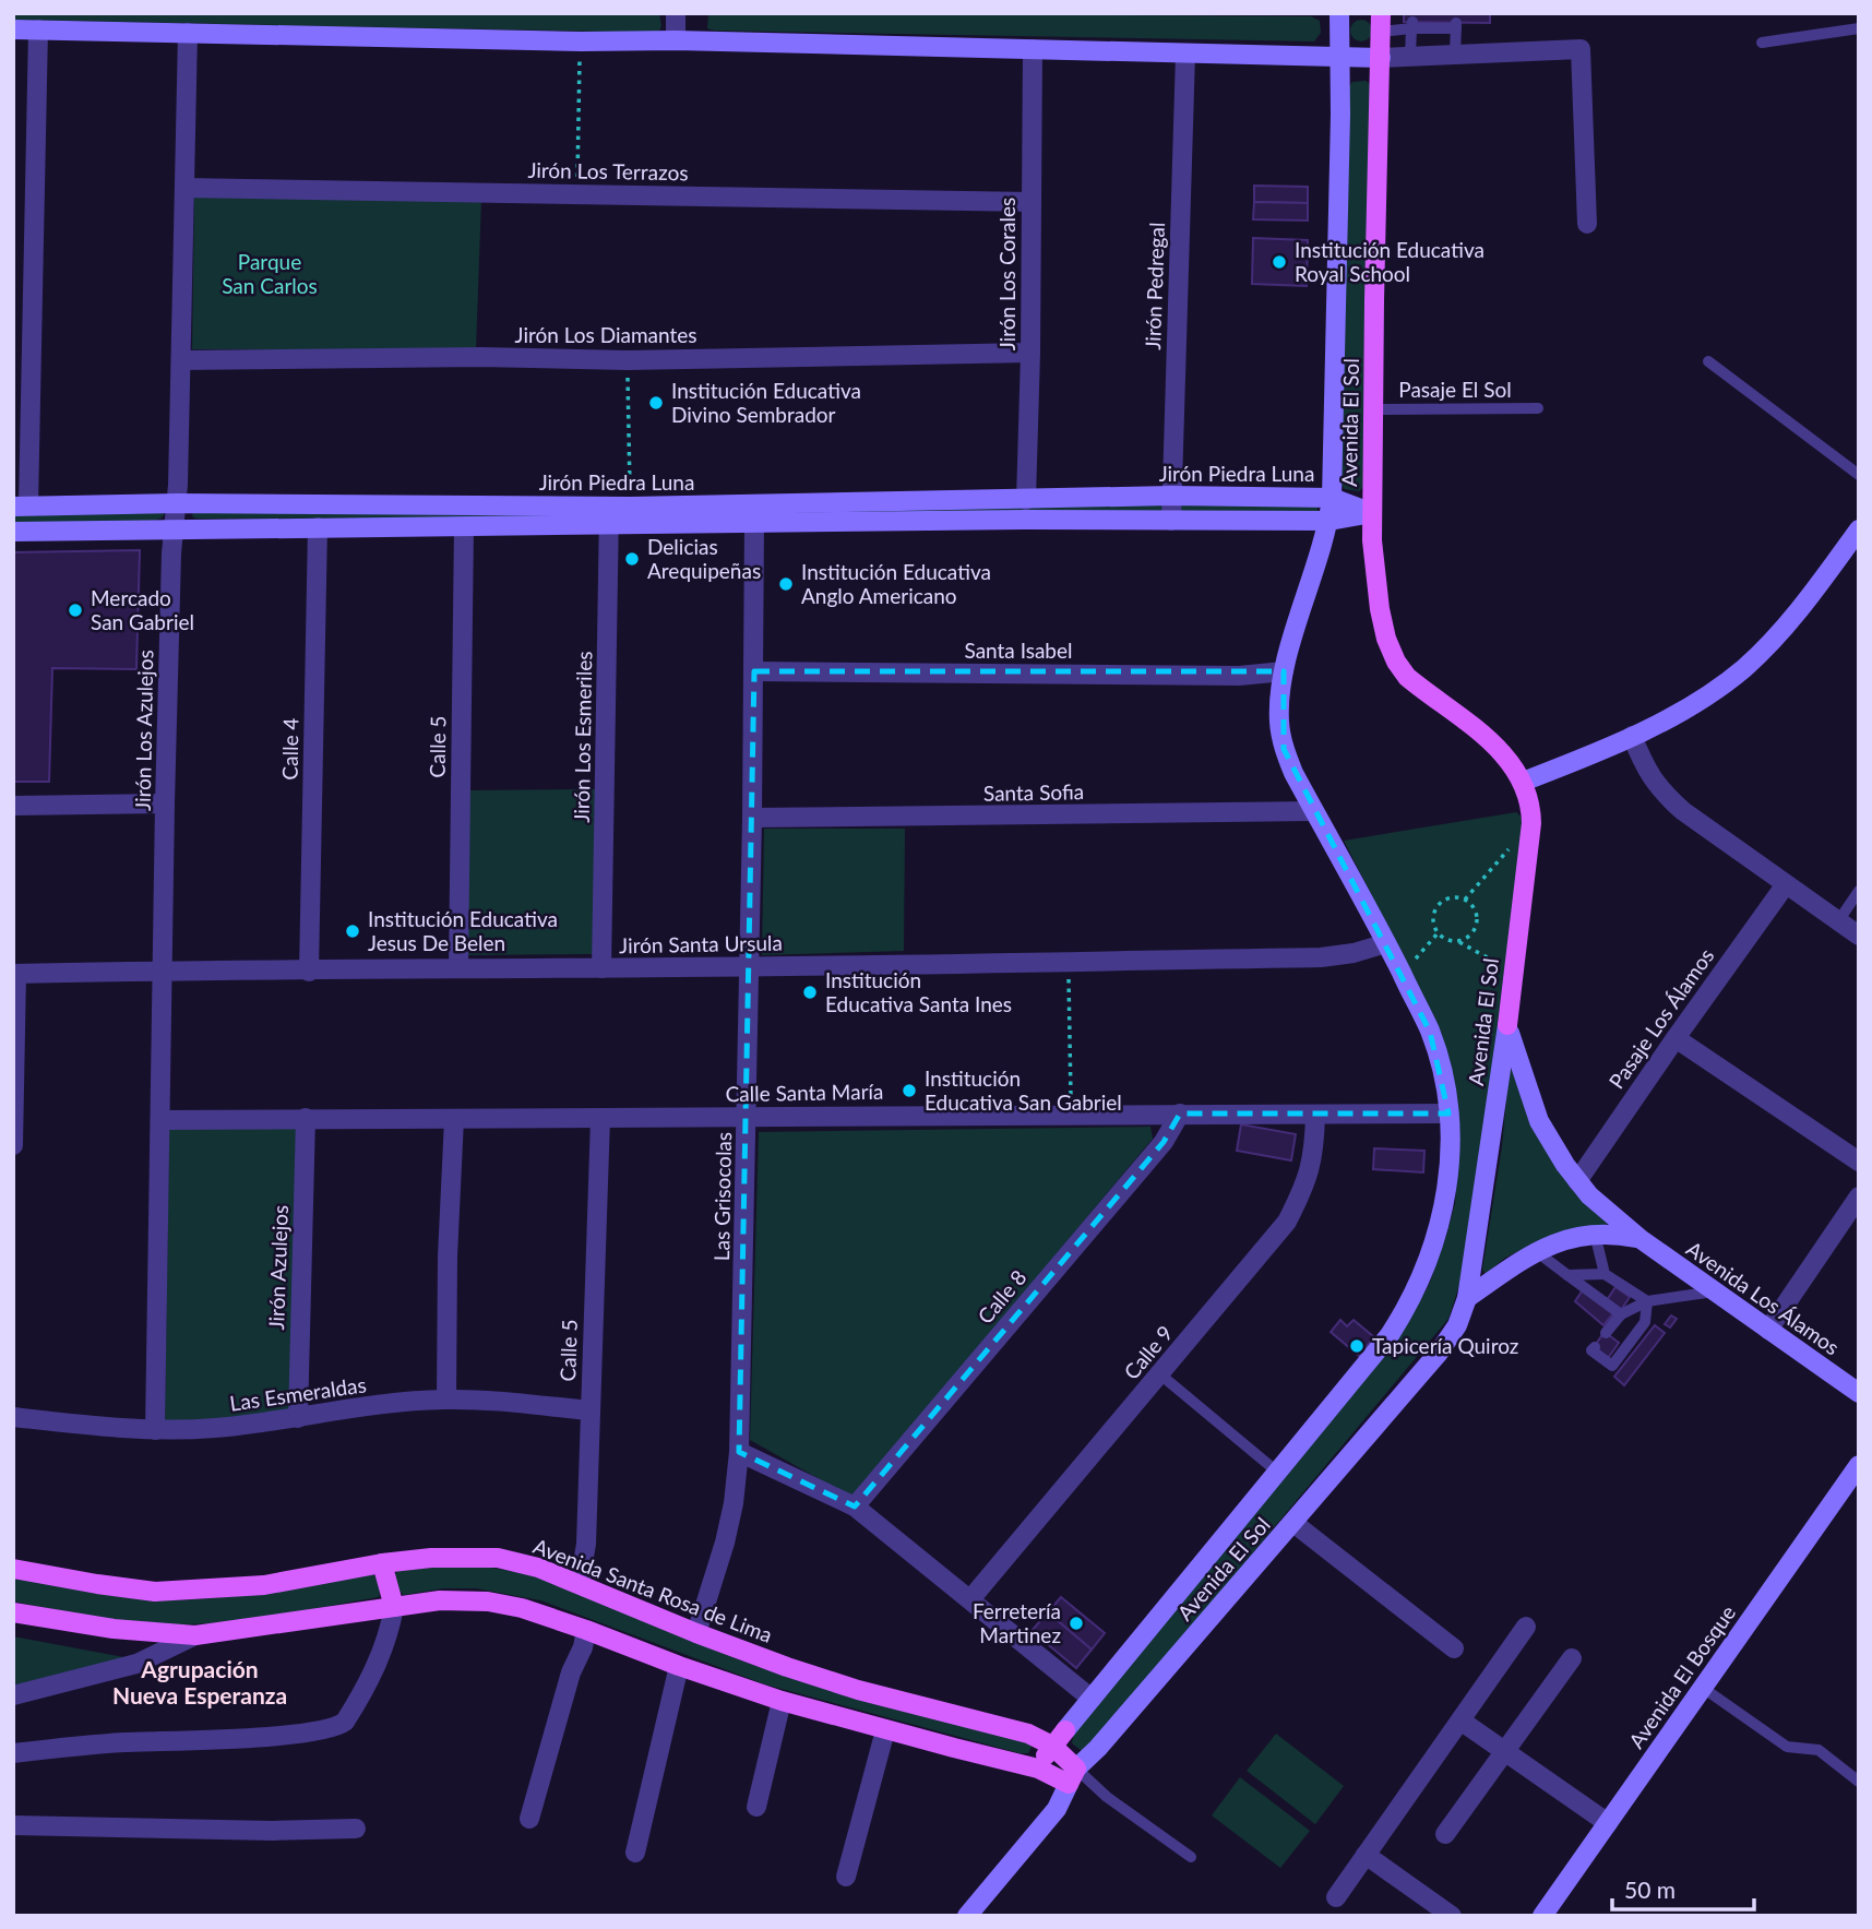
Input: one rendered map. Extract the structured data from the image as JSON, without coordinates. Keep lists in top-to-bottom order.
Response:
{
  "streets": {
    "main road": [
      "Avenida El Sol",
      "Jirón Piedra Luna",
      "Avenida Los Álamos",
      "Avenida Santa Rosa de Lima",
      "Avenida El Bosque"
    ],
    "street": [
      "Jirón Los Terrazos",
      "Jirón Los Corales",
      "Jirón Pedregal",
      "Jirón Los Diamantes",
      "Santa Isabel",
      "Jirón Los Azulejos",
      "Jirón Los Esmeriles",
      "Calle 5",
      "Calle 4",
      "Santa Sofia",
      "Jirón Santa Ursula",
      "Pasaje Los Álamos",
      "Calle Santa María",
      "Las Grisocolas",
      "Jirón Azulejos",
      "Calle 8",
      "Calle 9",
      "Las Esmeraldas"
    ],
    "lane": ["Pasaje El Sol"]
  },
  "crossings": [
    ["Jirón Los Terrazos", "Jirón Los Corales"],
    ["Jirón Los Terrazos", "Jirón Los Azulejos"],
    ["Jirón Los Corales", "Jirón Los Diamantes"],
    ["Jirón Los Corales", "Jirón Piedra Luna"],
    ["Jirón Pedregal", "Jirón Piedra Luna"],
    ["Jirón Los Diamantes", "Jirón Los Azulejos"],
    ["Pasaje El Sol", "Avenida El Sol"],
    ["Avenida El Sol", "Jirón Piedra Luna"],
    ["Avenida El Sol", "Santa Isabel"],
    ["Avenida El Sol", "Santa Sofia"],
    ["Avenida El Sol", "Jirón Santa Ursula"],
    ["Avenida El Sol", "Calle Santa María"],
    ["Avenida El Sol", "Avenida Los Álamos"],
    ["Avenida El Sol", "Avenida Santa Rosa de Lima"],
    ["Jirón Piedra Luna", "Jirón Los Azulejos"],
    ["Jirón Piedra Luna", "Jirón Los Esmeriles"],
    ["Jirón Piedra Luna", "Calle 5"],
    ["Jirón Piedra Luna", "Calle 4"],
    ["Jirón Piedra Luna", "Las Grisocolas"],
    ["Santa Isabel", "Las Grisocolas"],
    ["Jirón Los Azulejos", "Jirón Santa Ursula"],
    ["Jirón Los Azulejos", "Calle Santa María"],
    ["Jirón Los Azulejos", "Las Esmeraldas"],
    ["Jirón Los Esmeriles", "Jirón Santa Ursula"],
    ["Calle 5", "Jirón Santa Ursula"],
    ["Calle 5", "Calle Santa María"],
    ["Calle 5", "Las Esmeraldas"],
    ["Calle 5", "Avenida Santa Rosa de Lima"],
    ["Calle 4", "Jirón Santa Ursula"],
    ["Santa Sofia", "Las Grisocolas"],
    ["Jirón Santa Ursula", "Las Grisocolas"],
    ["Pasaje Los Álamos", "Avenida Los Álamos"],
    ["Calle Santa María", "Las Grisocolas"],
    ["Calle Santa María", "Jirón Azulejos"],
    ["Calle Santa María", "Calle 8"],
    ["Calle Santa María", "Calle 9"],
    ["Las Grisocolas", "Avenida Santa Rosa de Lima"],
    ["Jirón Azulejos", "Las Esmeraldas"]
  ],
  "districts": ["Agrupación Nueva Esperanza"],
  "parks": ["Parque San Carlos"],
  "places": [
    "Institución Educativa Royal School",
    "Institución Educativa Divino Sembrador",
    "Delicias Arequipeñas",
    "Institución Educativa Anglo Americano",
    "Mercado San Gabriel",
    "Institución Educativa Jesus De Belen",
    "Institución Educativa Santa Ines",
    "Institución Educativa San Gabriel",
    "Tapicería Quiroz",
    "Ferretería Martinez"
  ],
  "scale_bar": "50 m"
}
